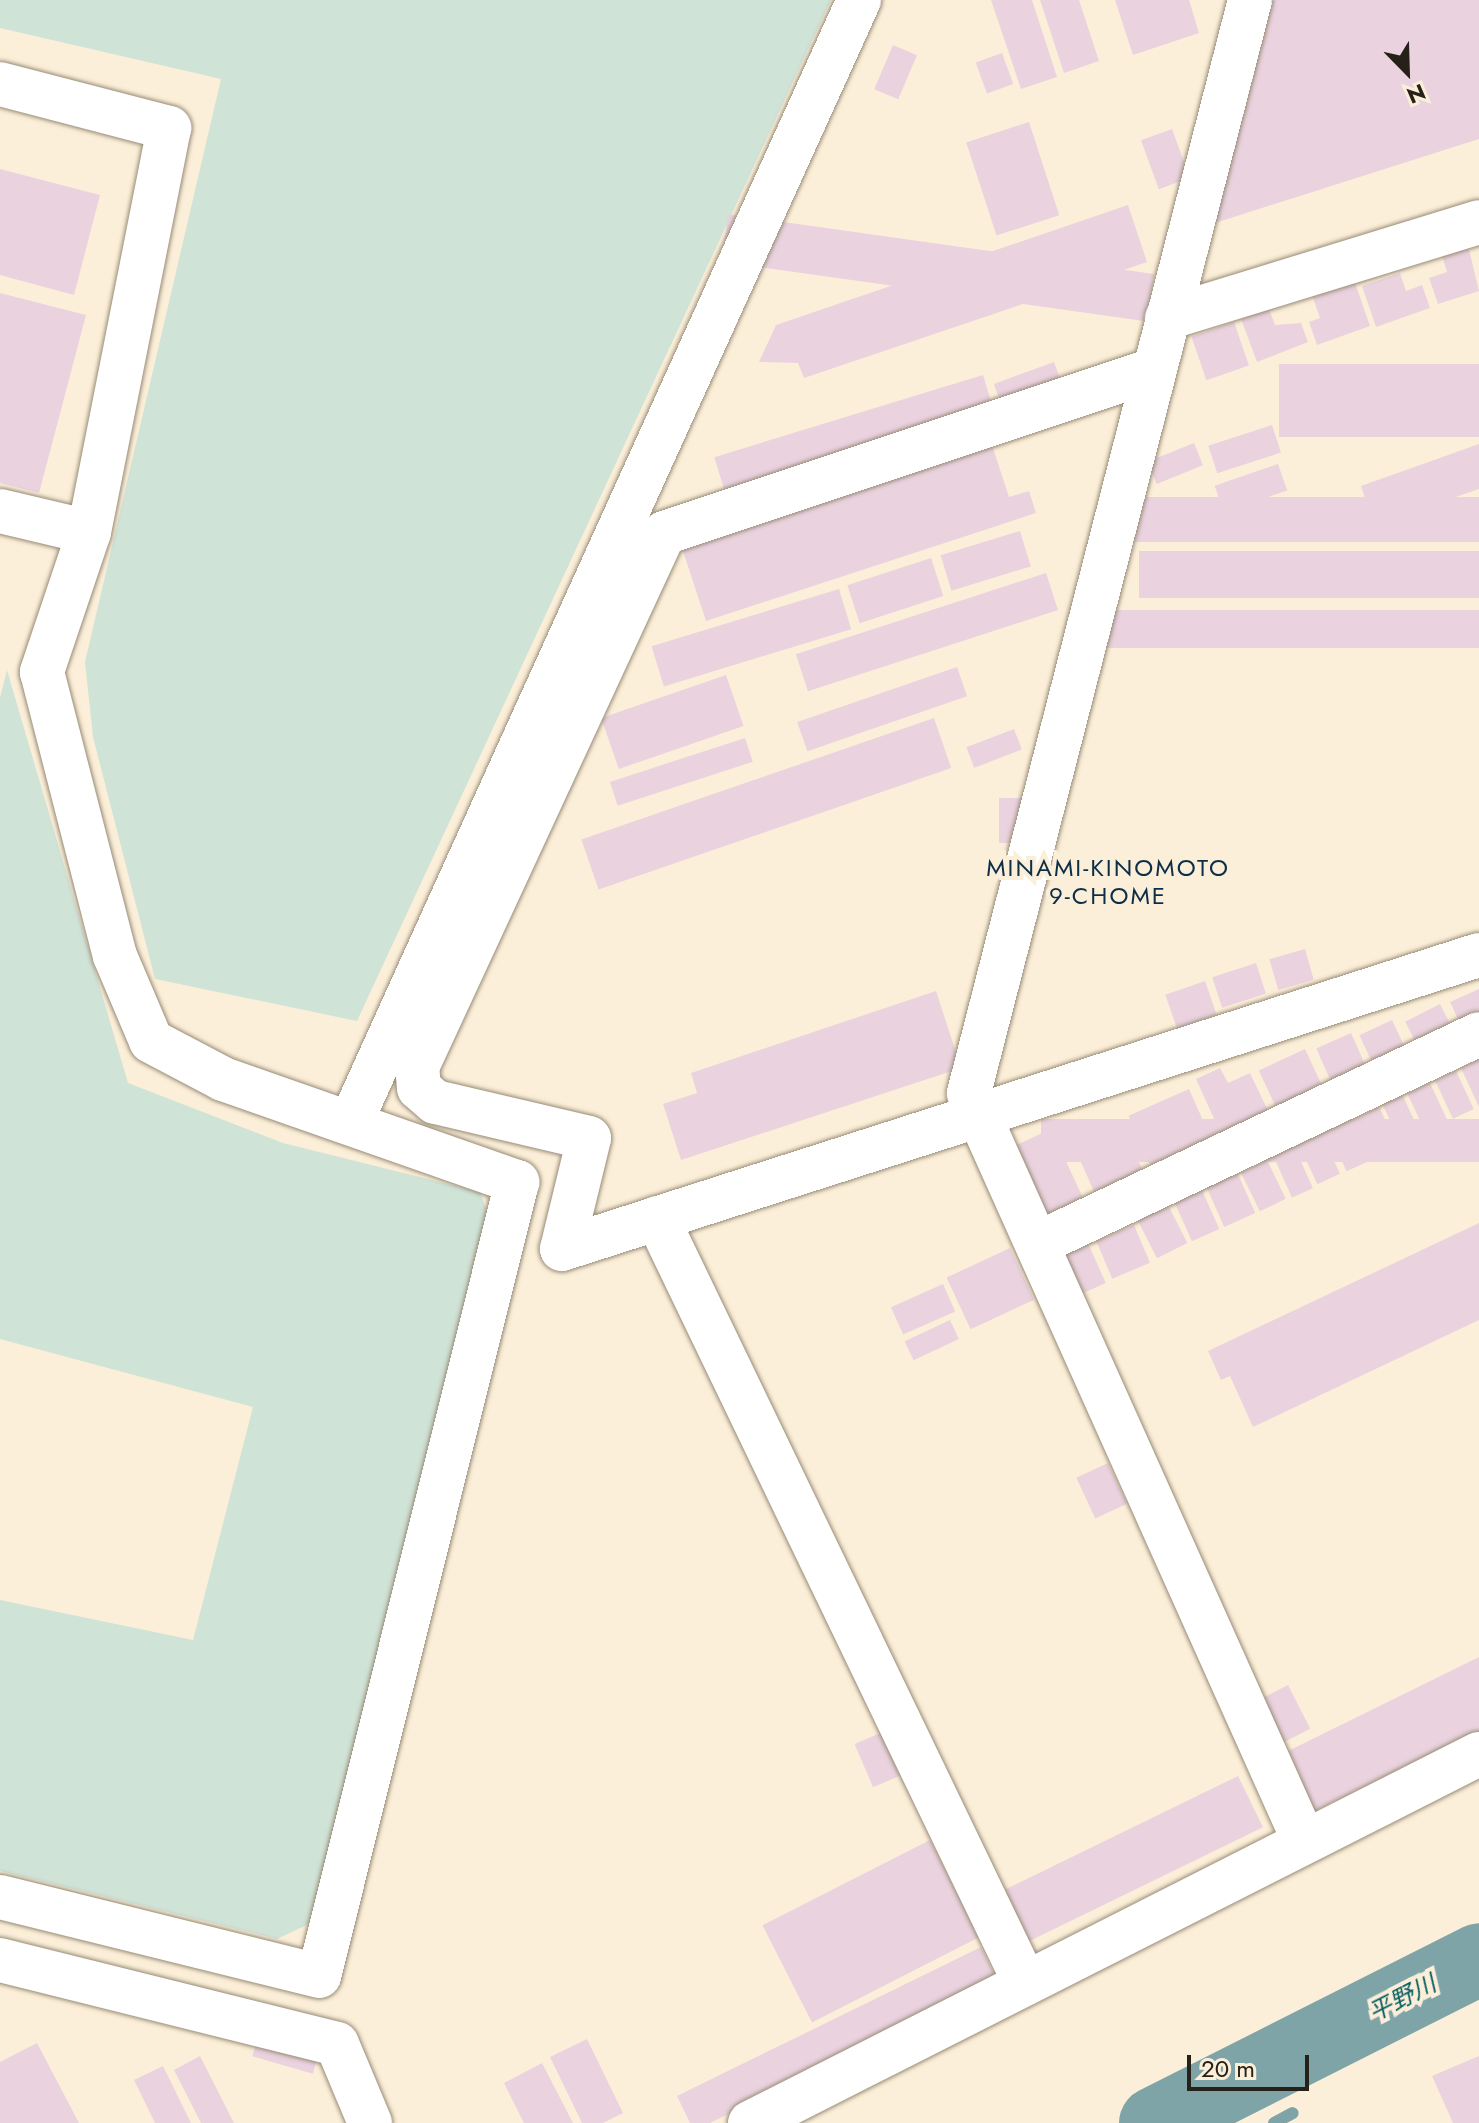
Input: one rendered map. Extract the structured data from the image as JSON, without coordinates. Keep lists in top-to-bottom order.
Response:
{
  "districts": ["MINAMI-KINOMOTO 9-CHOME"],
  "water": ["平野川"],
  "scale_bar": "20 m",
  "north": "bottom right"
}
